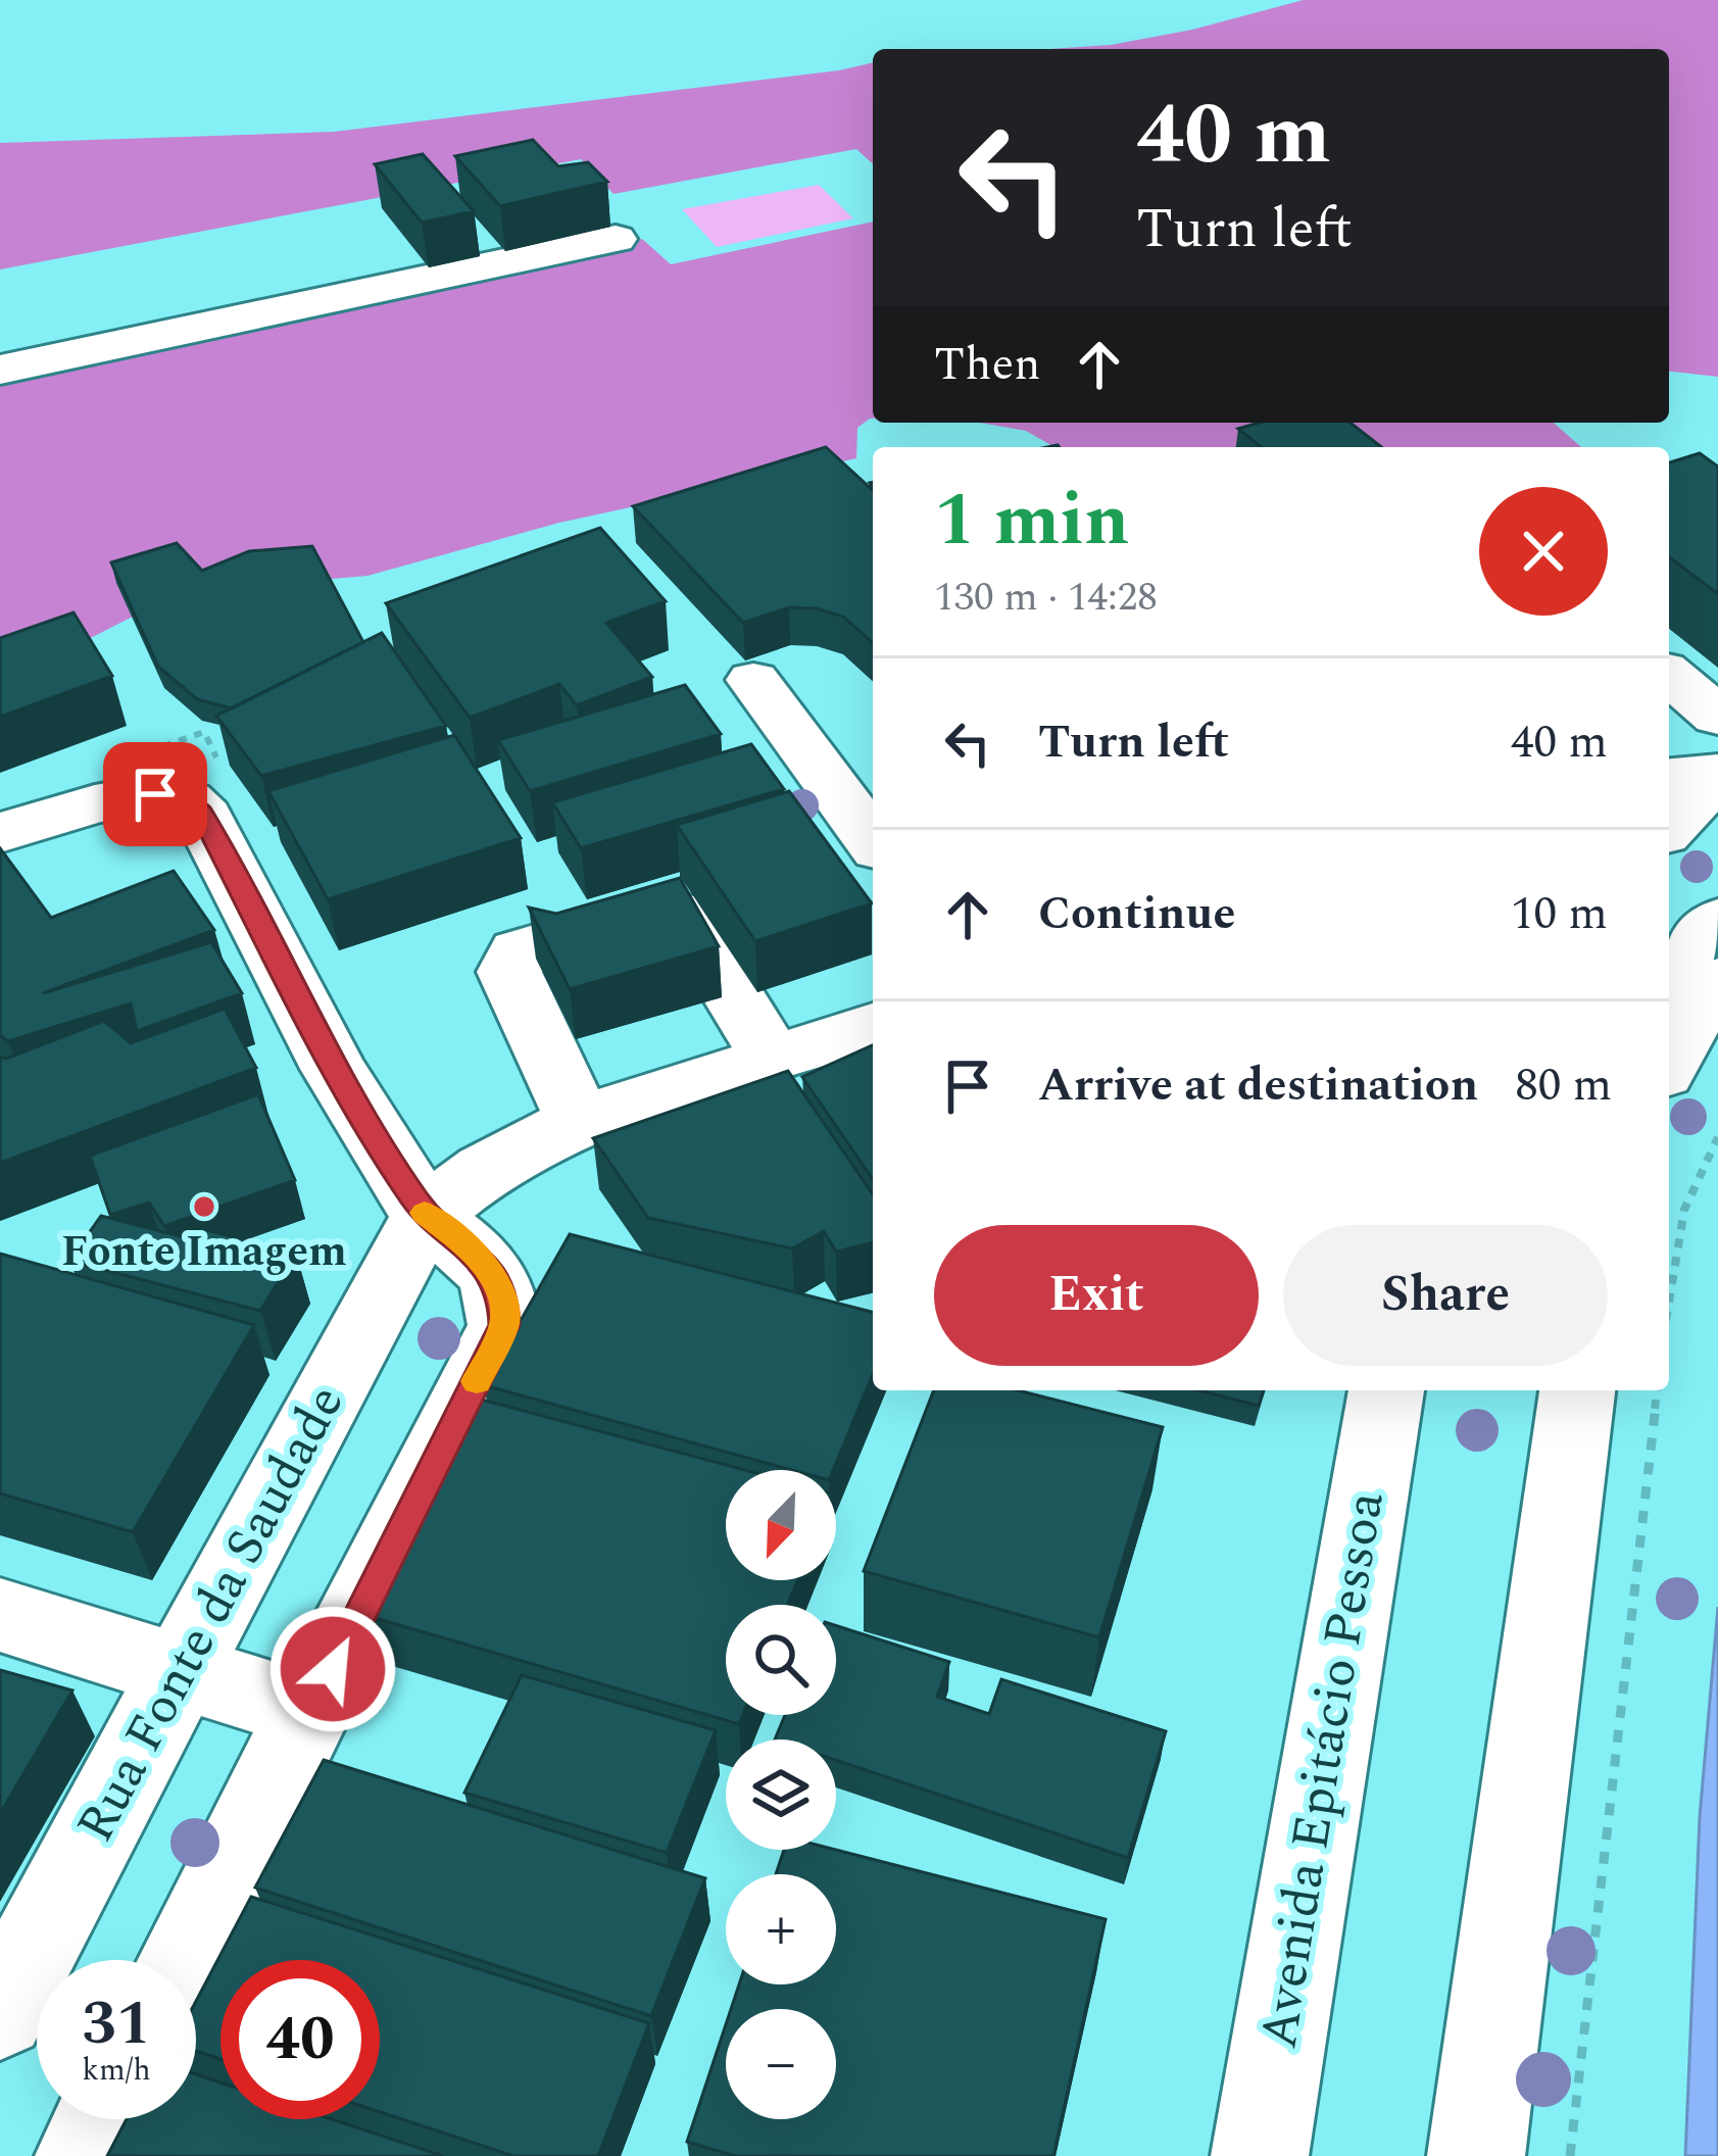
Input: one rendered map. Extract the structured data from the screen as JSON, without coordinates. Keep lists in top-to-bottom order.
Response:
{
  "streets": {
    "main road": ["Rua Fonte da Saudade", "Avenida Epitácio Pessoa"]
  },
  "places": ["Fonte Imagem"],
  "north": "bottom left",
  "page": {
    "turn": ["40 m", "Turn left"],
    "then": "Then",
    "heading": ["1 min", "130 m · 14:28"],
    "list": [
      {
        "name": "Turn left",
        "value": "40 m"
      },
      {
        "name": "Continue",
        "value": "10 m"
      },
      {
        "name": "Arrive at destination",
        "value": "80 m"
      }
    ],
    "buttons": ["Exit", "Share"],
    "map_buttons": ["+", "−"],
    "speed": "31 km/h",
    "limit": "40"
  }
}
